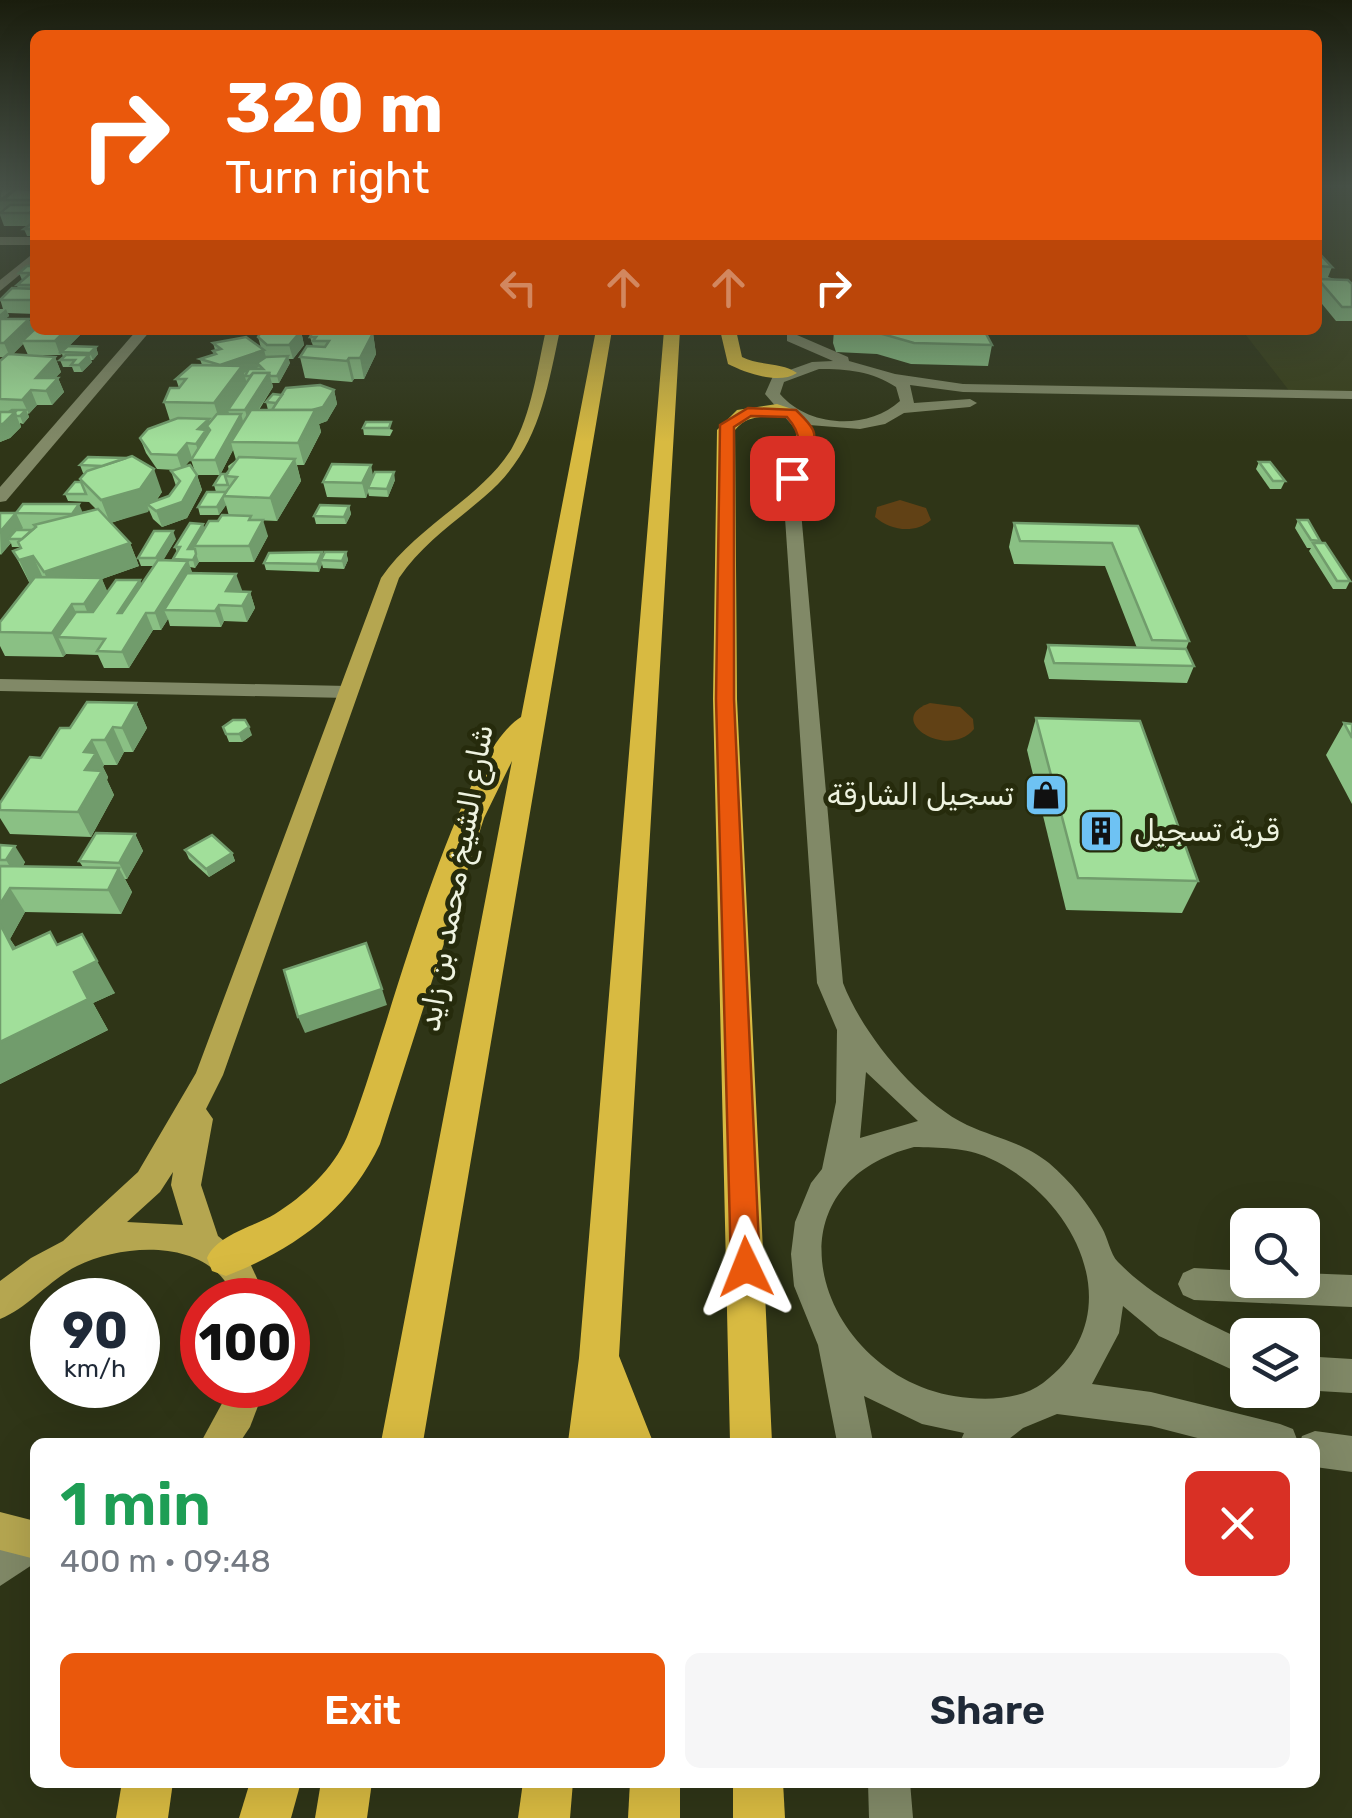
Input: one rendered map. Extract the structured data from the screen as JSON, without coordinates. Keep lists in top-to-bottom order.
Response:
{
  "streets": {
    "highway": ["شارع الشيخ محمد بن زايد"]
  },
  "places": {
    "shop": ["تسجيل الشارقة"],
    "building": ["قرية تسجيل"]
  },
  "page": {
    "turn": ["320 m", "Turn right"],
    "speed": "90 km/h",
    "limit": "100",
    "heading": ["1 min", "400 m · 09:48"],
    "buttons": ["Exit", "Share"]
  }
}
